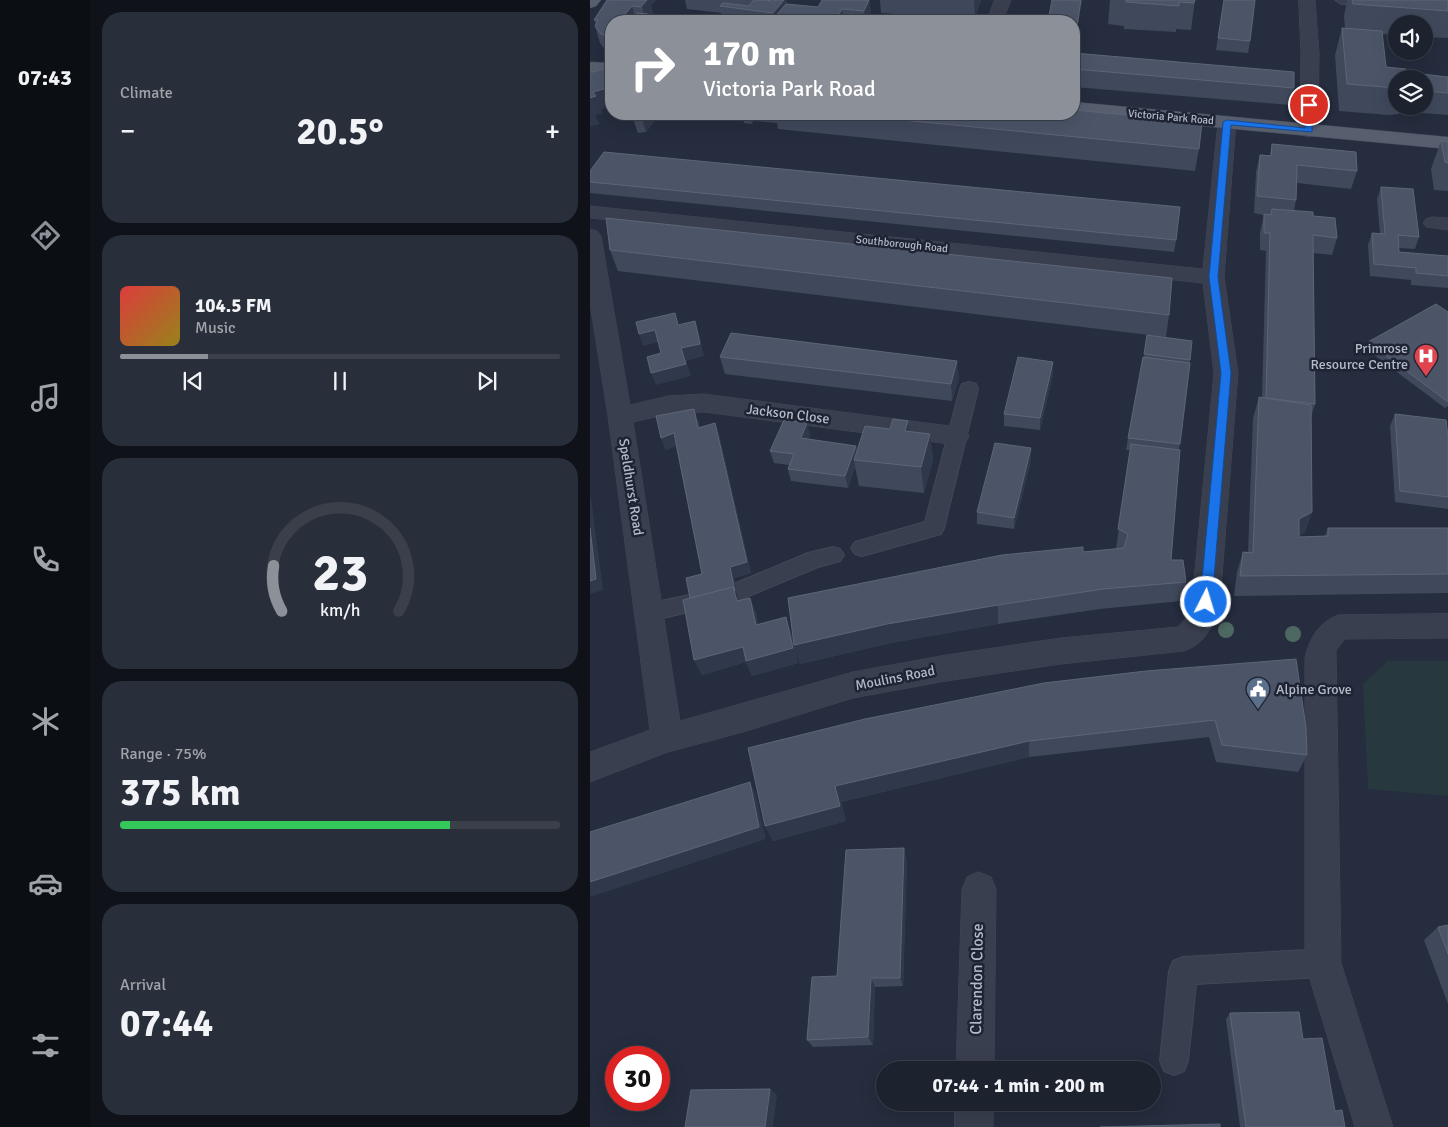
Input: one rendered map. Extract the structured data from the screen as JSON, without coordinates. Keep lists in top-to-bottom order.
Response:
{
  "streets": {
    "main road": ["Victoria Park Road"],
    "street": [
      "Southborough Road",
      "Jackson Close",
      "Speldhurst Road",
      "Moulins Road",
      "Clarendon Close"
    ]
  },
  "crossings": [
    ["Southborough Road", "Moulins Road"],
    ["Jackson Close", "Speldhurst Road"],
    ["Speldhurst Road", "Moulins Road"]
  ],
  "places": {
    "hospital": ["Primrose Resource Centre"],
    "public building": ["Alpine Grove"]
  },
  "page": {
    "tabs": "07:43",
    "tile": [
      "Climate",
      ["Range · 75%", "375 km"],
      ["Arrival", "07:44"]
    ],
    "turn": ["170 m", "Victoria Park Road"],
    "heat": ["−", "20.5°", "+"],
    "song": ["104.5 FM", "Music"],
    "limit": "30",
    "trip": "07:44 · 1 min · 200 m",
    "gauge": ["23", "km/h"]
  }
}
